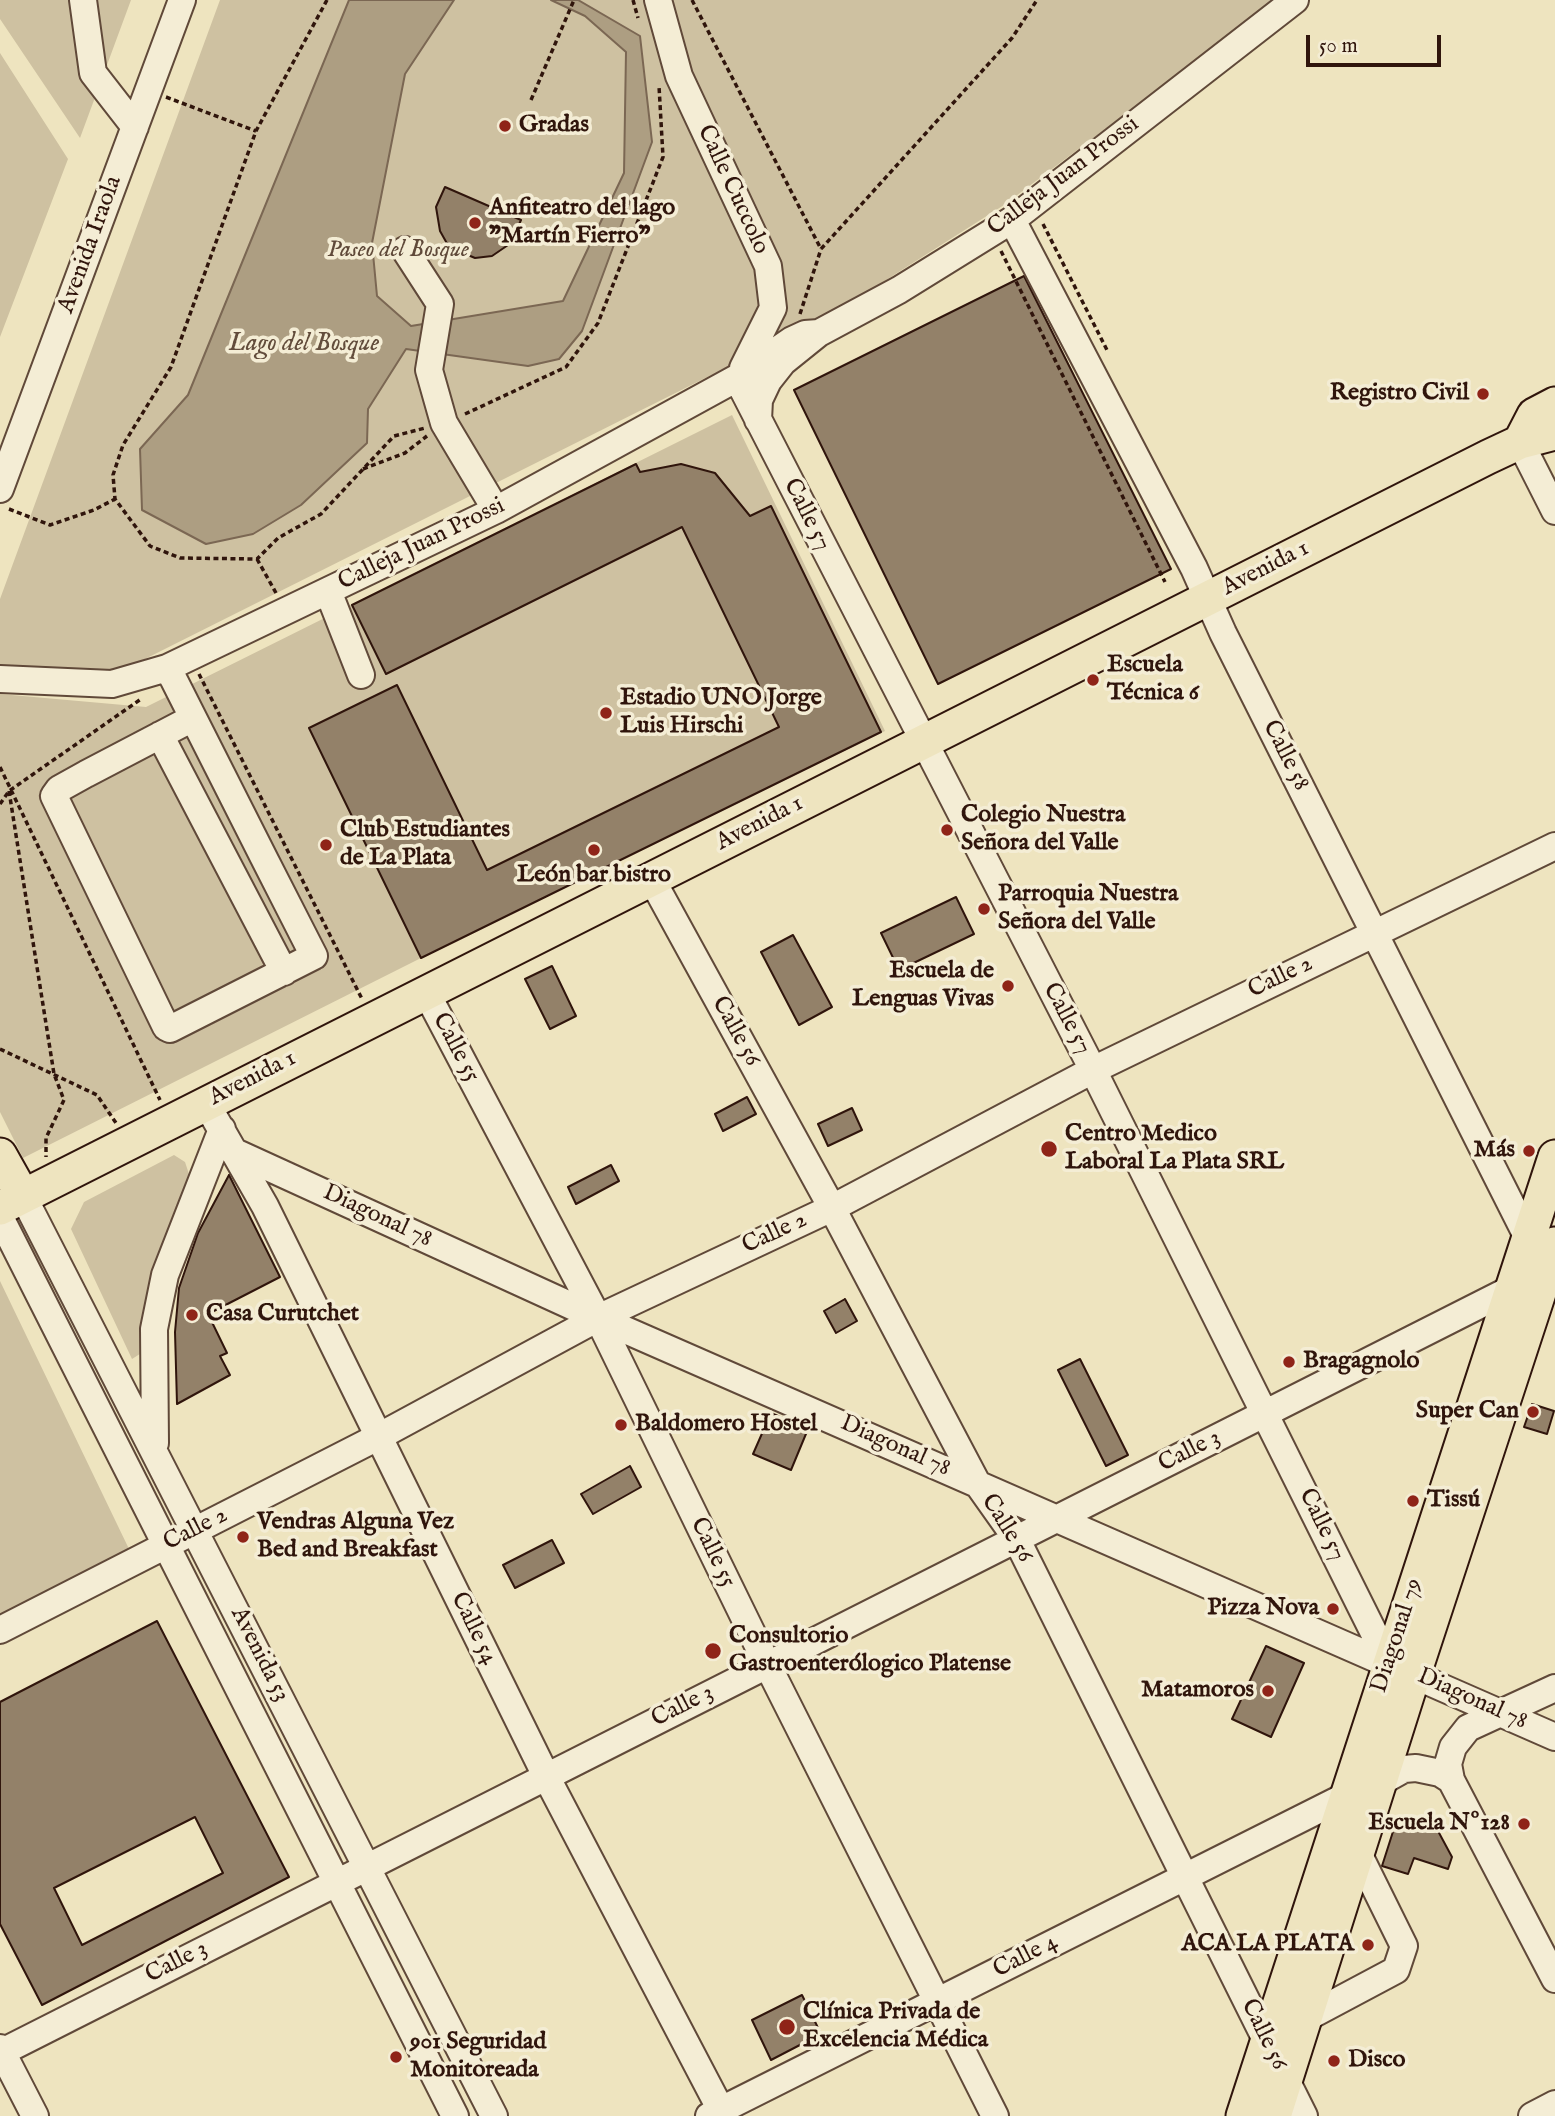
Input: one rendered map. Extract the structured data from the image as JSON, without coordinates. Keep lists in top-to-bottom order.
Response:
{
  "streets": {
    "main road": ["Avenida 1", "Diagonal 79"],
    "street": [
      "Calleja Juan Prossi",
      "Calle Cuccolo",
      "Avenida Iraola",
      "Calle 57",
      "Calle 58",
      "Calle 2",
      "Calle 56",
      "Calle 55",
      "Diagonal 78",
      "Calle 3",
      "Calle 54",
      "Avenida 53",
      "Calle 4"
    ]
  },
  "crossings": [
    ["Calleja Juan Prossi", "Calle Cuccolo"],
    ["Calleja Juan Prossi", "Calle 57"],
    ["Calleja Juan Prossi", "Calle 58"],
    ["Calle Cuccolo", "Calle 57"],
    ["Calle 57", "Avenida 1"],
    ["Calle 57", "Calle 2"],
    ["Calle 57", "Diagonal 78"],
    ["Calle 57", "Calle 3"],
    ["Calle 57", "Diagonal 79"],
    ["Avenida 1", "Calle 58"],
    ["Avenida 1", "Calle 56"],
    ["Avenida 1", "Calle 55"],
    ["Avenida 1", "Calle 54"],
    ["Avenida 1", "Avenida 53"],
    ["Calle 58", "Calle 2"],
    ["Calle 58", "Diagonal 79"],
    ["Calle 2", "Calle 56"],
    ["Calle 2", "Calle 55"],
    ["Calle 2", "Diagonal 78"],
    ["Calle 2", "Calle 54"],
    ["Calle 2", "Avenida 53"],
    ["Calle 56", "Diagonal 78"],
    ["Calle 56", "Calle 3"],
    ["Calle 56", "Diagonal 79"],
    ["Calle 56", "Calle 4"],
    ["Calle 55", "Diagonal 78"],
    ["Calle 55", "Calle 3"],
    ["Calle 55", "Calle 4"],
    ["Diagonal 78", "Calle 3"],
    ["Diagonal 78", "Calle 54"],
    ["Diagonal 78", "Diagonal 79"],
    ["Calle 3", "Calle 54"],
    ["Calle 3", "Diagonal 79"],
    ["Calle 3", "Avenida 53"],
    ["Calle 54", "Calle 4"],
    ["Diagonal 79", "Calle 4"]
  ],
  "water": ["Lago del Bosque"],
  "parks": ["Paseo del Bosque"],
  "places": [
    "Gradas",
    "Anfiteatro del lago \"Martín Fierro\"",
    "Registro Civil",
    "Escuela Técnica 6",
    "Estadio UNO Jorge Luis Hirschi",
    "Colegio Nuestra Señora del Valle",
    "Club Estudiantes de La Plata",
    "León bar bistro",
    "Parroquia Nuestra Señora del Valle",
    "Escuela de Lenguas Vivas",
    "Centro Medico Laboral La Plata SRL",
    "Más",
    "Casa Curutchet",
    "Bragagnolo",
    "Super Can",
    "Baldomero Hostel",
    "Tissú",
    "Vendras Alguna Vez Bed and Breakfast",
    "Pizza Nova",
    "Consultorio Gastroenterólogico Platense",
    "Matamoros",
    "Escuela Nº128",
    "ACA LA PLATA",
    "Clínica Privada de Excelencia Médica",
    "901 Seguridad Monitoreada",
    "Disco"
  ],
  "scale_bar": "50 m"
}
